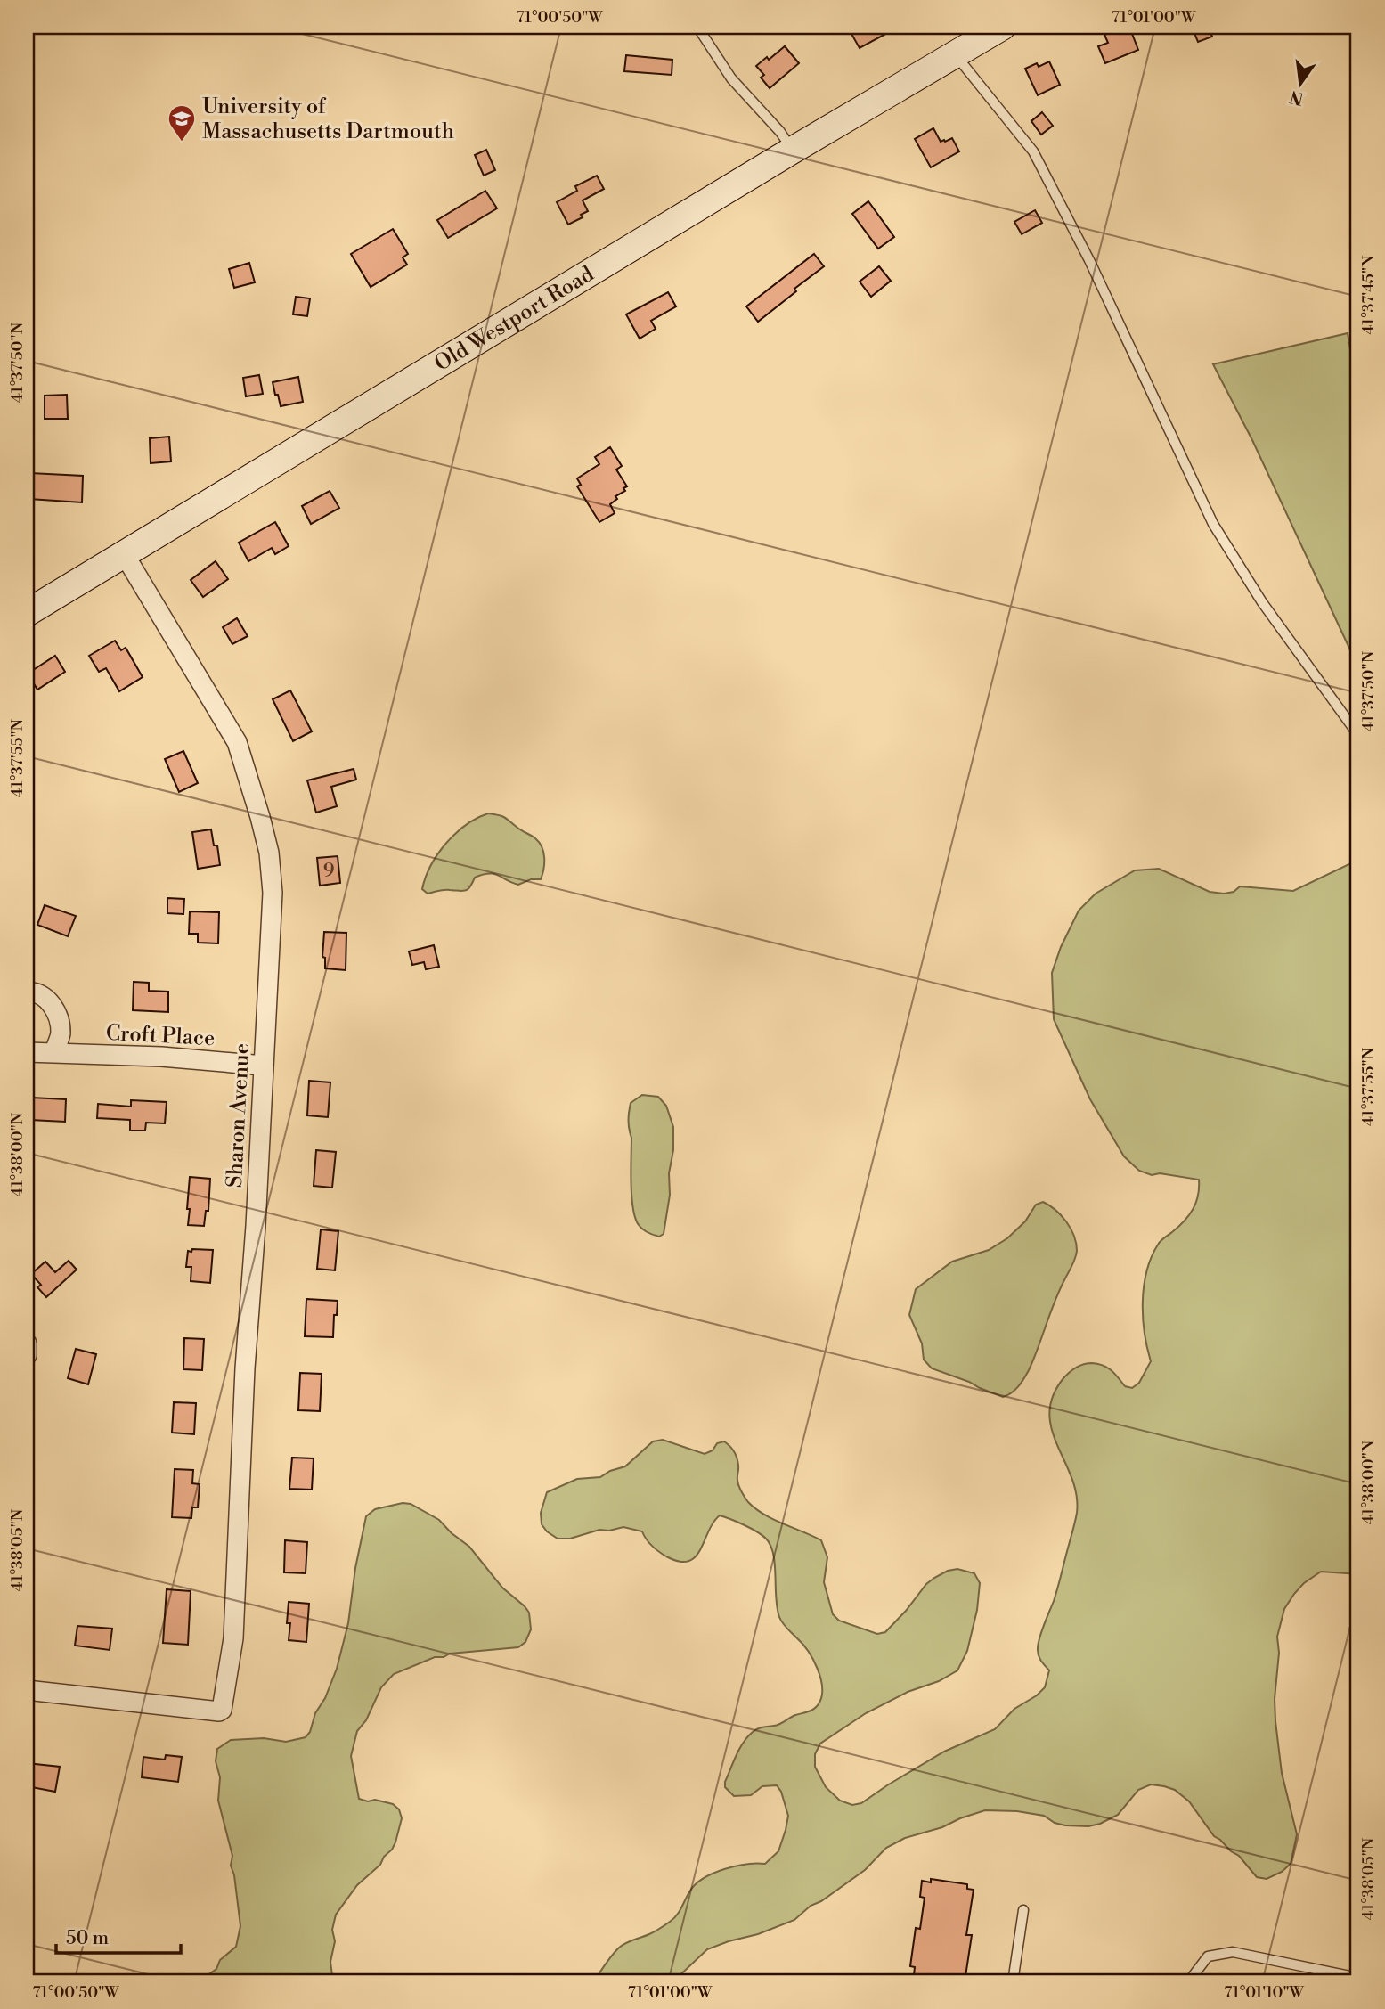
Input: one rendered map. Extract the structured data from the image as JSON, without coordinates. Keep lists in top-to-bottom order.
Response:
{
  "streets": {
    "main road": ["Old Westport Road"],
    "street": ["Croft Place", "Sharon Avenue"]
  },
  "crossings": [
    ["Old Westport Road", "Sharon Avenue"],
    ["Croft Place", "Sharon Avenue"]
  ],
  "places": {
    "school or university": ["University of Massachusetts Dartmouth"]
  },
  "house_numbers": ["9"],
  "scale_bar": "50 m",
  "north": "bottom",
  "coordinates": [
    "71°00'50\"W",
    "71°01'00\"W",
    "41°37'45\"N",
    "41°37'50\"N",
    "41°37'55\"N",
    "41°38'00\"N",
    "41°38'05\"N",
    "71°01'10\"W"
  ]
}
